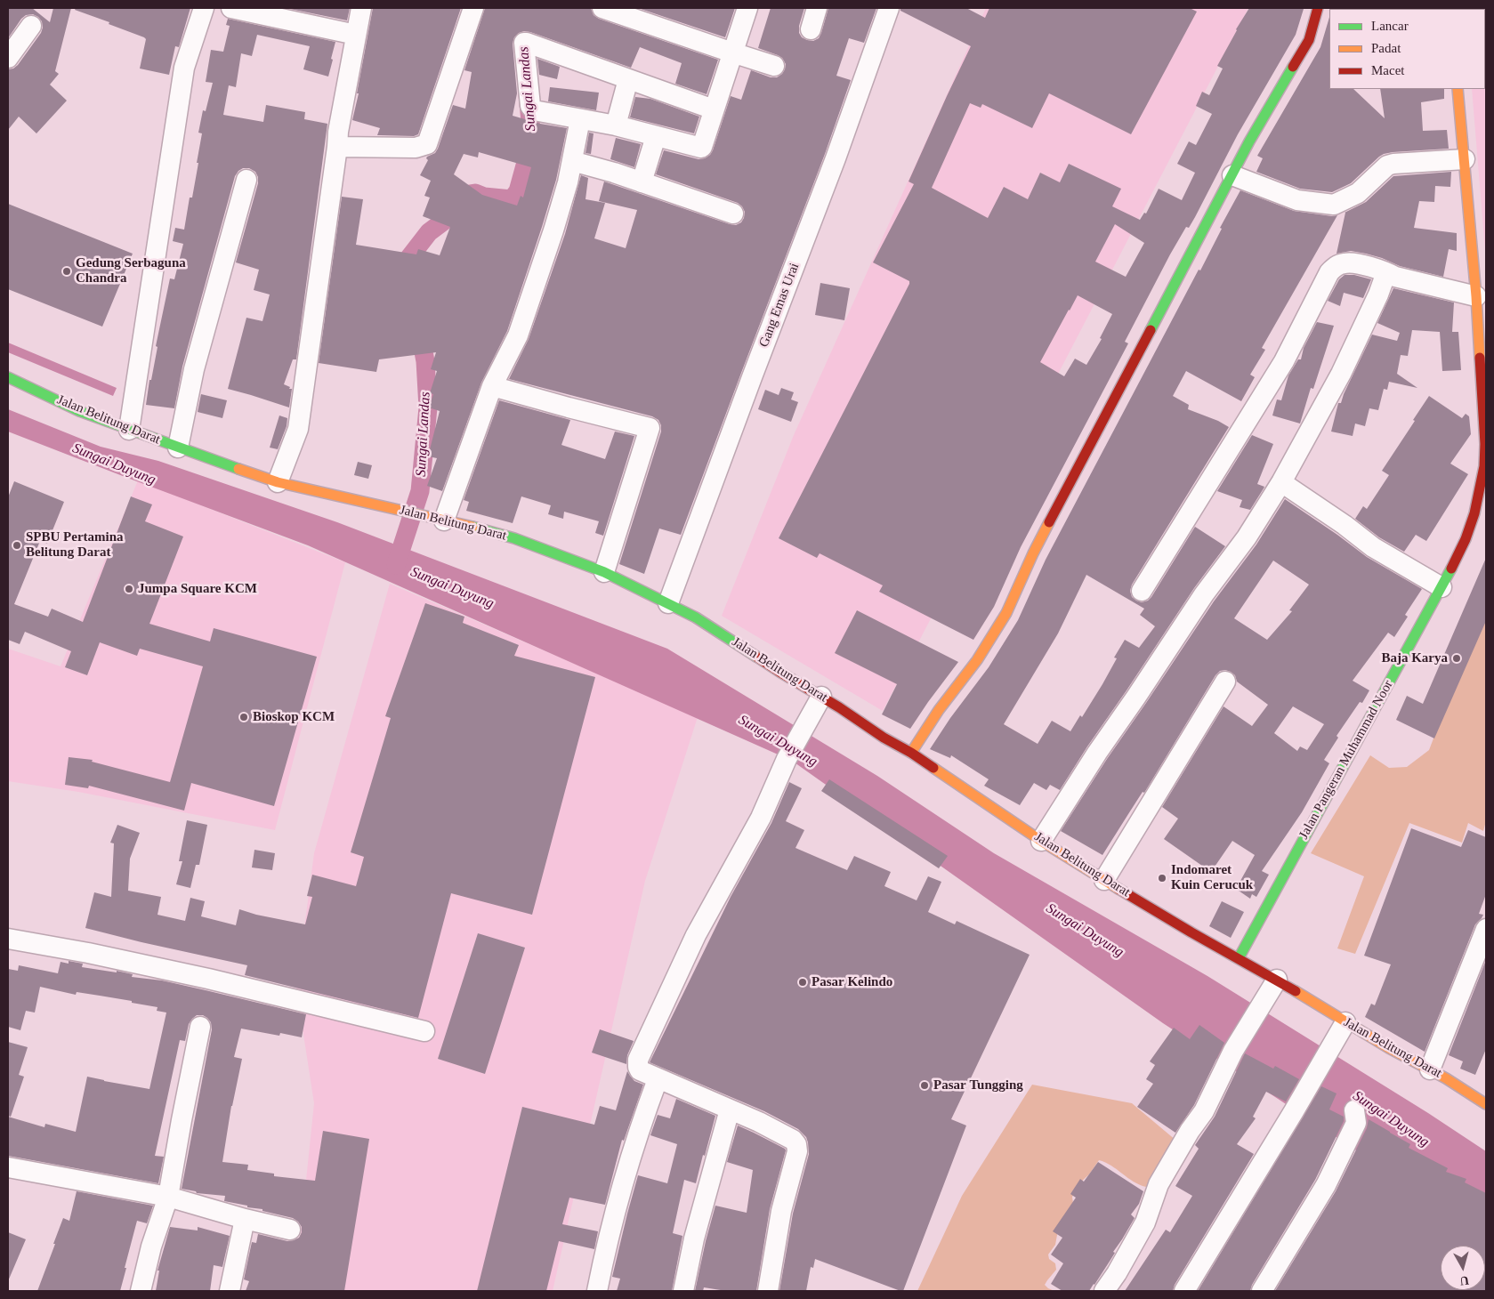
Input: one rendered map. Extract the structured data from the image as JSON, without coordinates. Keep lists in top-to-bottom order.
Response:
{
  "streets": {
    "main road": ["Jalan Belitung Darat", "Jalan Pangeran Muhammad Noor"],
    "street": ["Gang Emas Urai"]
  },
  "crossings": [
    ["Gang Emas Urai", "Jalan Belitung Darat"],
    ["Jalan Belitung Darat", "Jalan Pangeran Muhammad Noor"]
  ],
  "water": ["Sungai Landas", "Sungai Duyung"],
  "places": [
    "Gedung Serbaguna Chandra",
    "SPBU Pertamina Belitung Darat",
    "Jumpa Square KCM",
    "Baja Karya",
    "Bioskop KCM",
    "Indomaret Kuin Cerucuk",
    "Pasar Kelindo",
    "Pasar Tungging"
  ],
  "legend": ["Lancar", "Padat", "Macet"],
  "north": "bottom"
}
